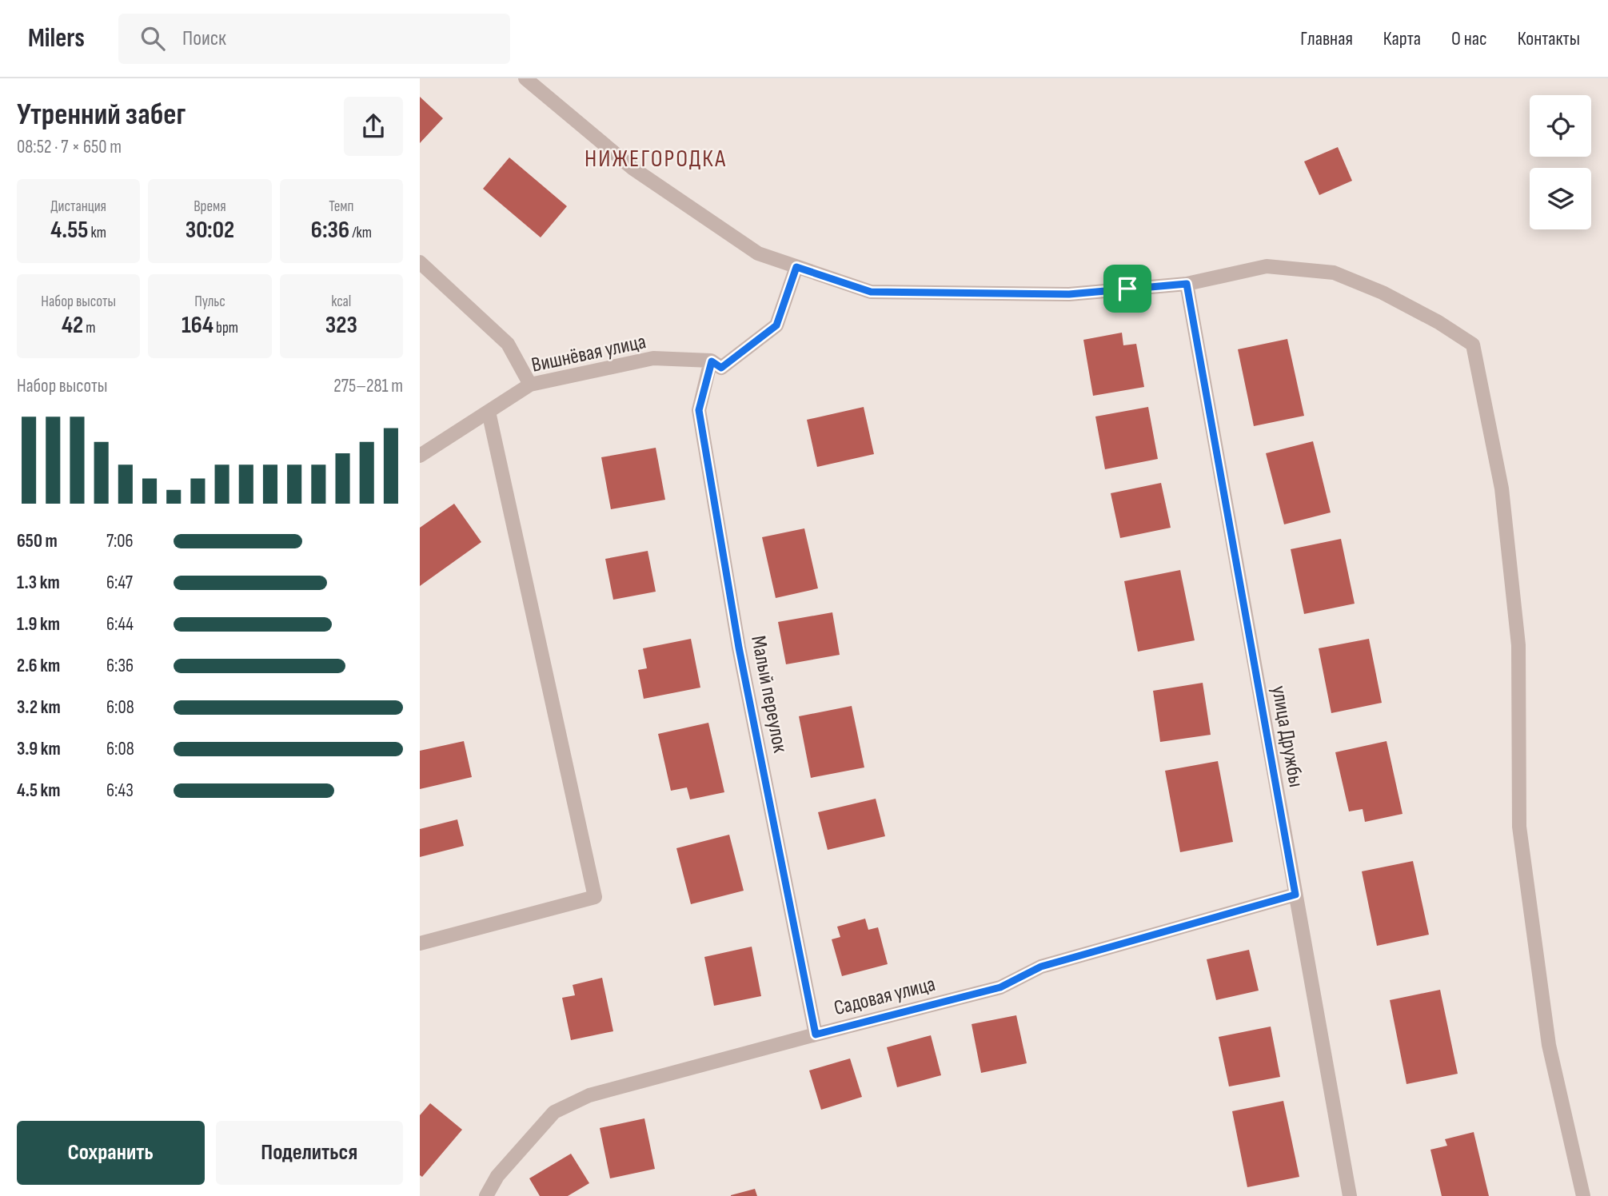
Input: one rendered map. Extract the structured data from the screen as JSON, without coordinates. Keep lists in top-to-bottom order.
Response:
{
  "streets": {
    "street": [
      "Вишнёвая улица",
      "Малый переулок",
      "улица Дружбы",
      "Садовая улица"
    ]
  },
  "crossings": [
    ["Вишнёвая улица", "Малый переулок"],
    ["Малый переулок", "Садовая улица"],
    ["улица Дружбы", "Садовая улица"]
  ],
  "districts": ["НИЖЕГОРОДКА"],
  "page": {
    "header": "Milers",
    "search": "Поиск",
    "nav": [
      "Главная",
      "Карта",
      "О нас",
      "Контакты"
    ],
    "heading": ["Утренний забег", "08:52 · 7 × 650 m"],
    "stats": [
      ["Дистанция", "4.55 km"],
      ["Время", "30:02"],
      ["Темп", "6:36 /km"],
      ["Набор высоты", "42 m"],
      ["Пульс", "164 bpm"],
      ["kcal", "323"]
    ],
    "chart": ["Набор высоты", "275–281 m"],
    "list": [
      {
        "name": "650 m",
        "note": "7:06"
      },
      {
        "name": "1.3 km",
        "note": "6:47"
      },
      {
        "name": "1.9 km",
        "note": "6:44"
      },
      {
        "name": "2.6 km",
        "note": "6:36"
      },
      {
        "name": "3.2 km",
        "note": "6:08"
      },
      {
        "name": "3.9 km",
        "note": "6:08"
      },
      {
        "name": "4.5 km",
        "note": "6:43"
      }
    ],
    "buttons": ["Сохранить", "Поделиться"]
  }
}
